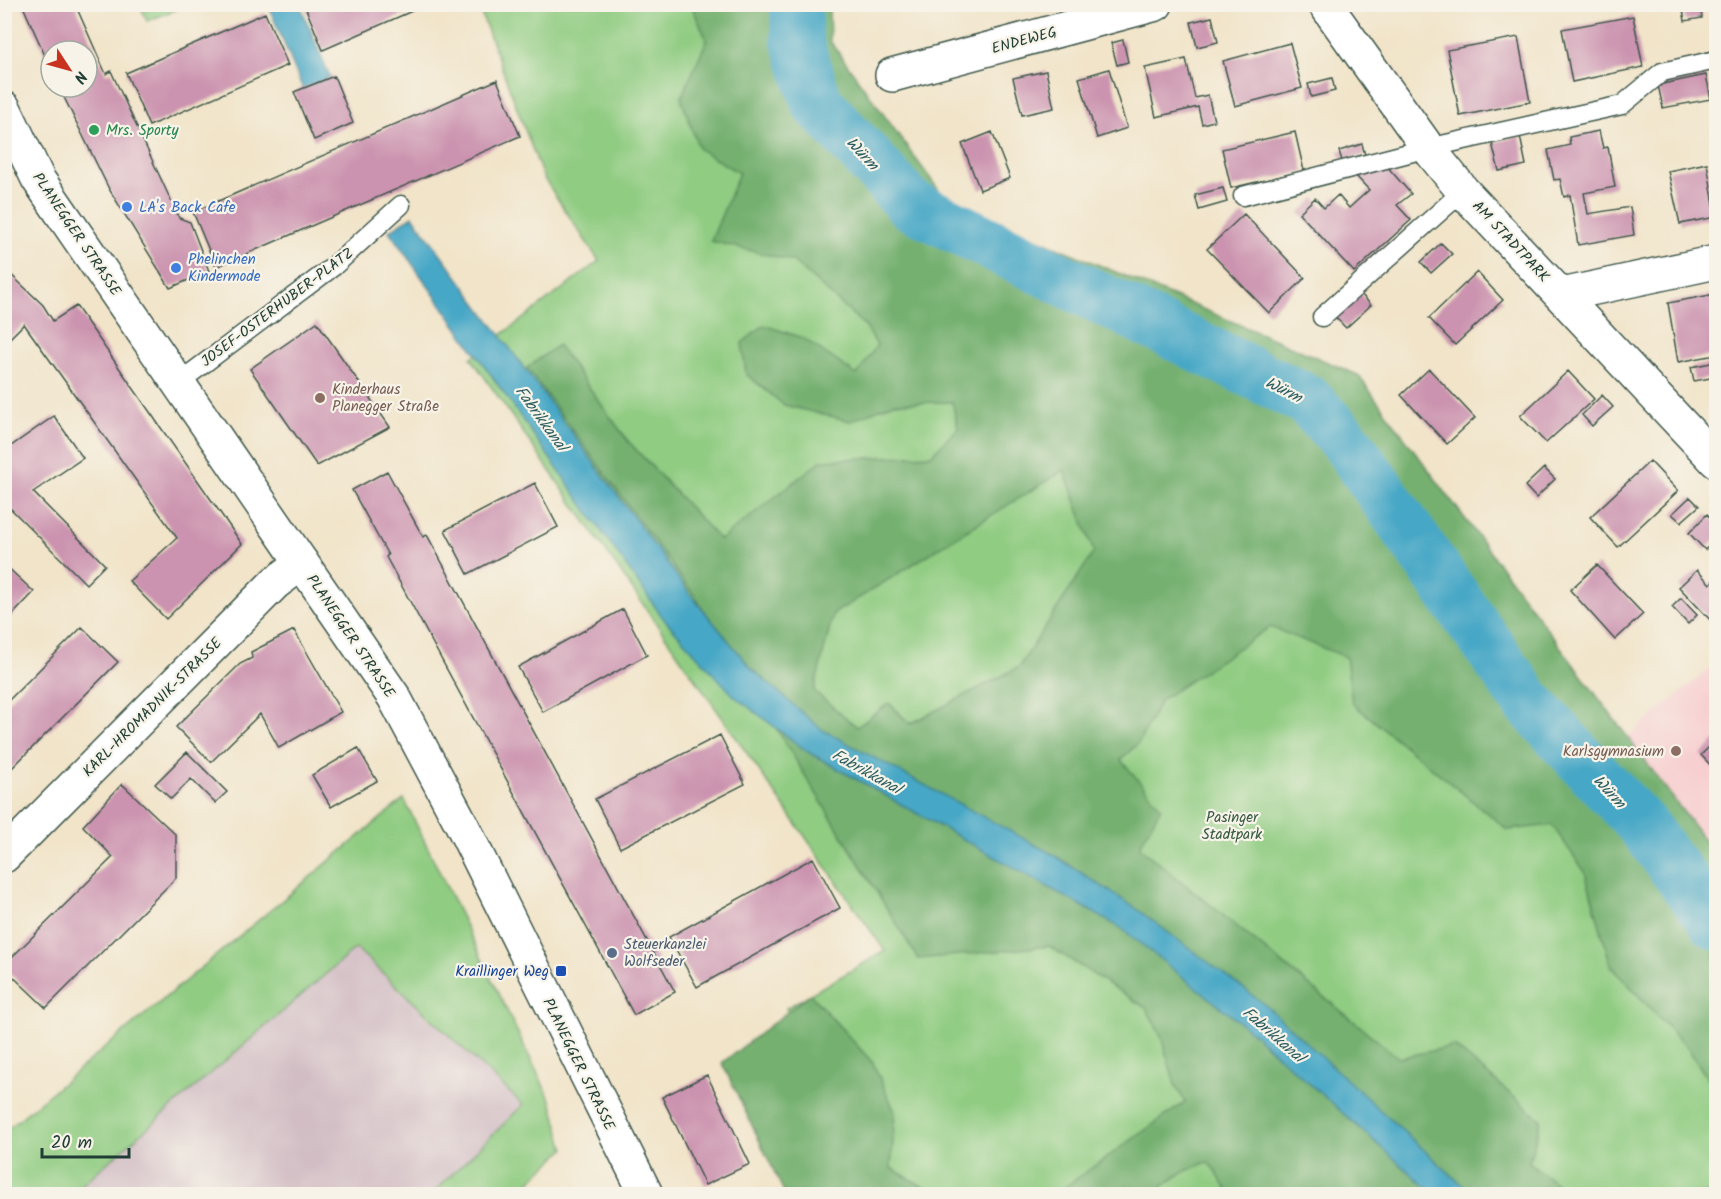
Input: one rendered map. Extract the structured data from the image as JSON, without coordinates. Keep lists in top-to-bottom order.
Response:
{
  "streets": {
    "street": [
      "ENDEWEG",
      "PLANEGGER STRASSE",
      "AM STADTPARK",
      "KARL-HROMADNIK-STRASSE"
    ],
    "lane": ["JOSEF-OSTERHUBER-PLATZ"]
  },
  "crossings": [
    ["PLANEGGER STRASSE", "JOSEF-OSTERHUBER-PLATZ"],
    ["PLANEGGER STRASSE", "KARL-HROMADNIK-STRASSE"]
  ],
  "water": ["Würm", "Fabrikkanal"],
  "parks": ["Pasinger Stadtpark"],
  "places": {
    "other": [
      "Mrs. Sporty",
      "LA's Back Cafe",
      "Phelinchen Kindermode",
      "Kinderhaus Planegger Straße",
      "Karlsgymnasium",
      "Steuerkanzlei Wolfseder"
    ],
    "transit": ["Kraillinger Weg"]
  },
  "scale_bar": "20 m",
  "north": "bottom right"
}
